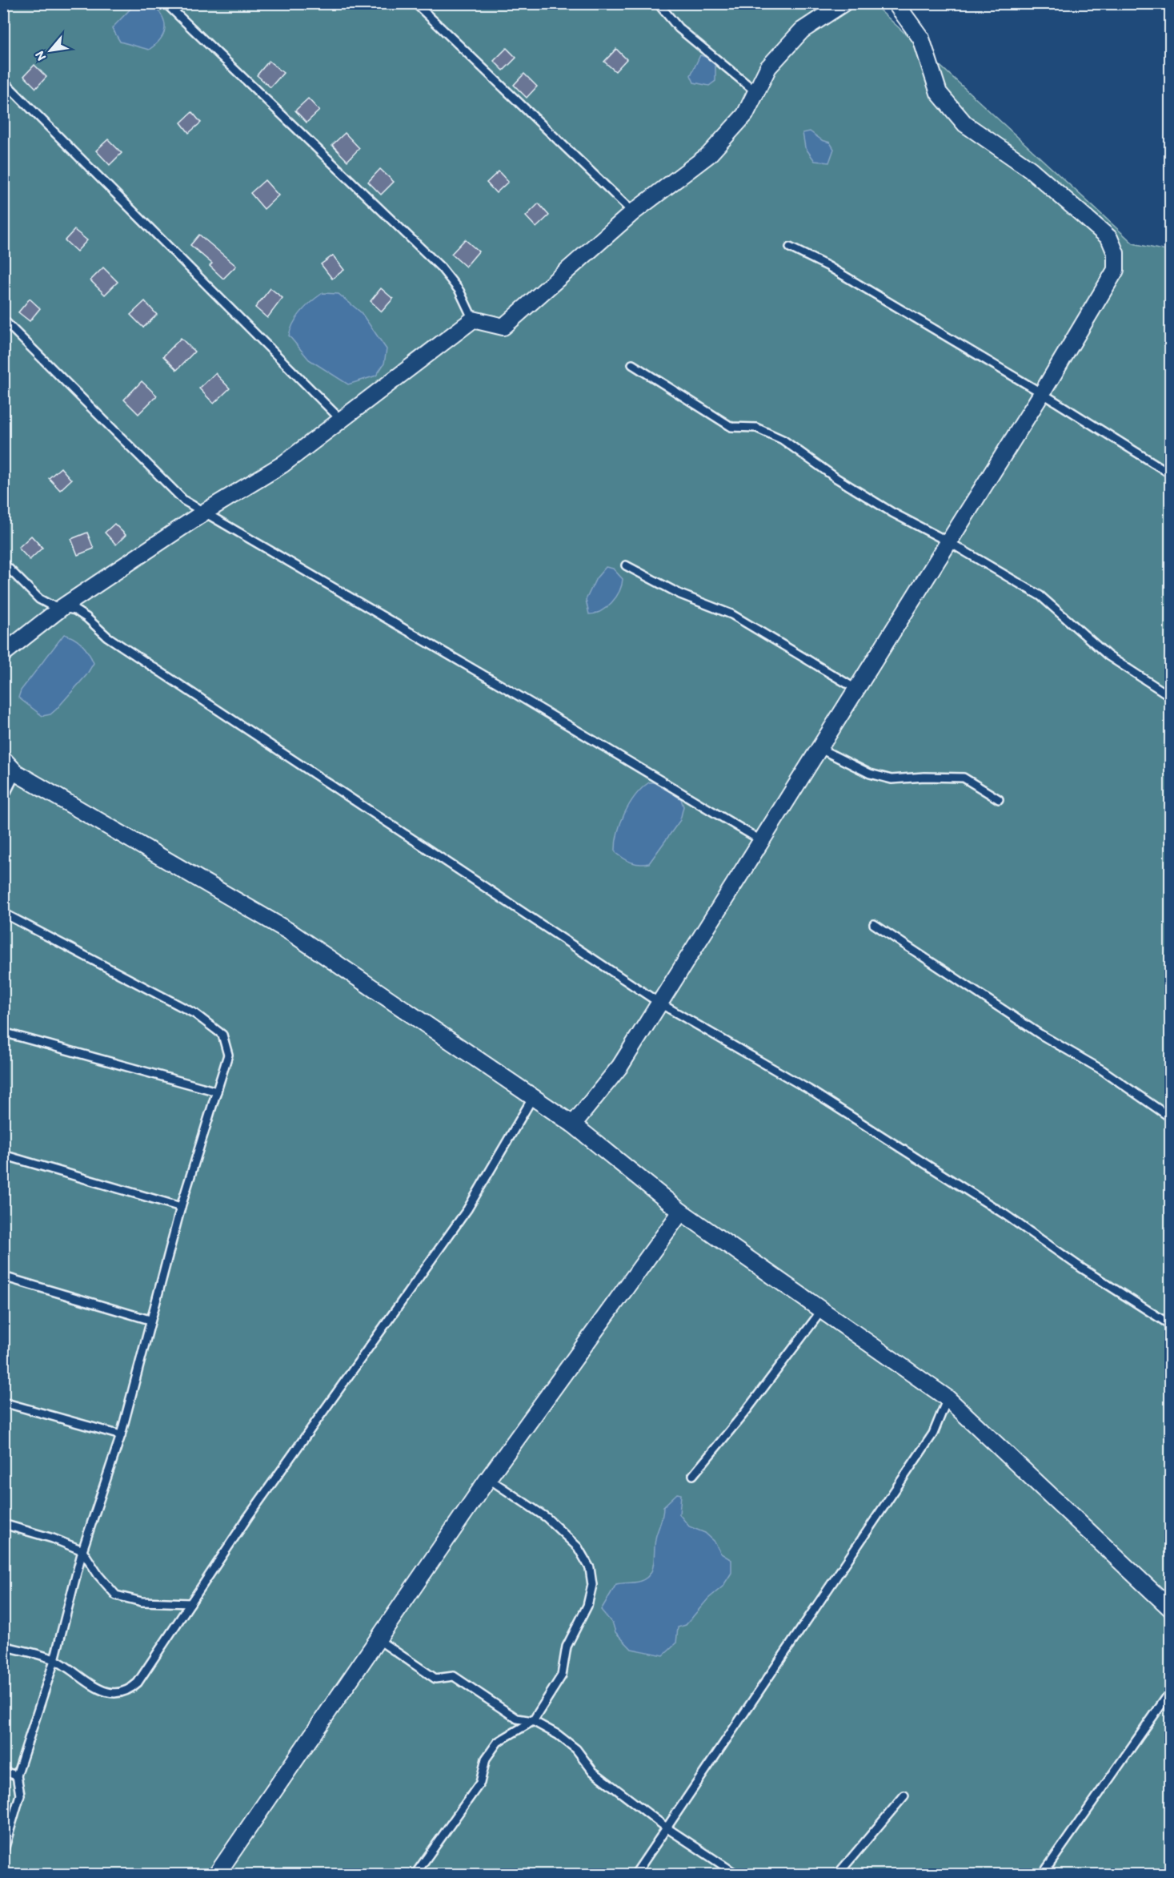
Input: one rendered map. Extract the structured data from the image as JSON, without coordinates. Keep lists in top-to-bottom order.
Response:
{
  "north": "bottom left"
}
